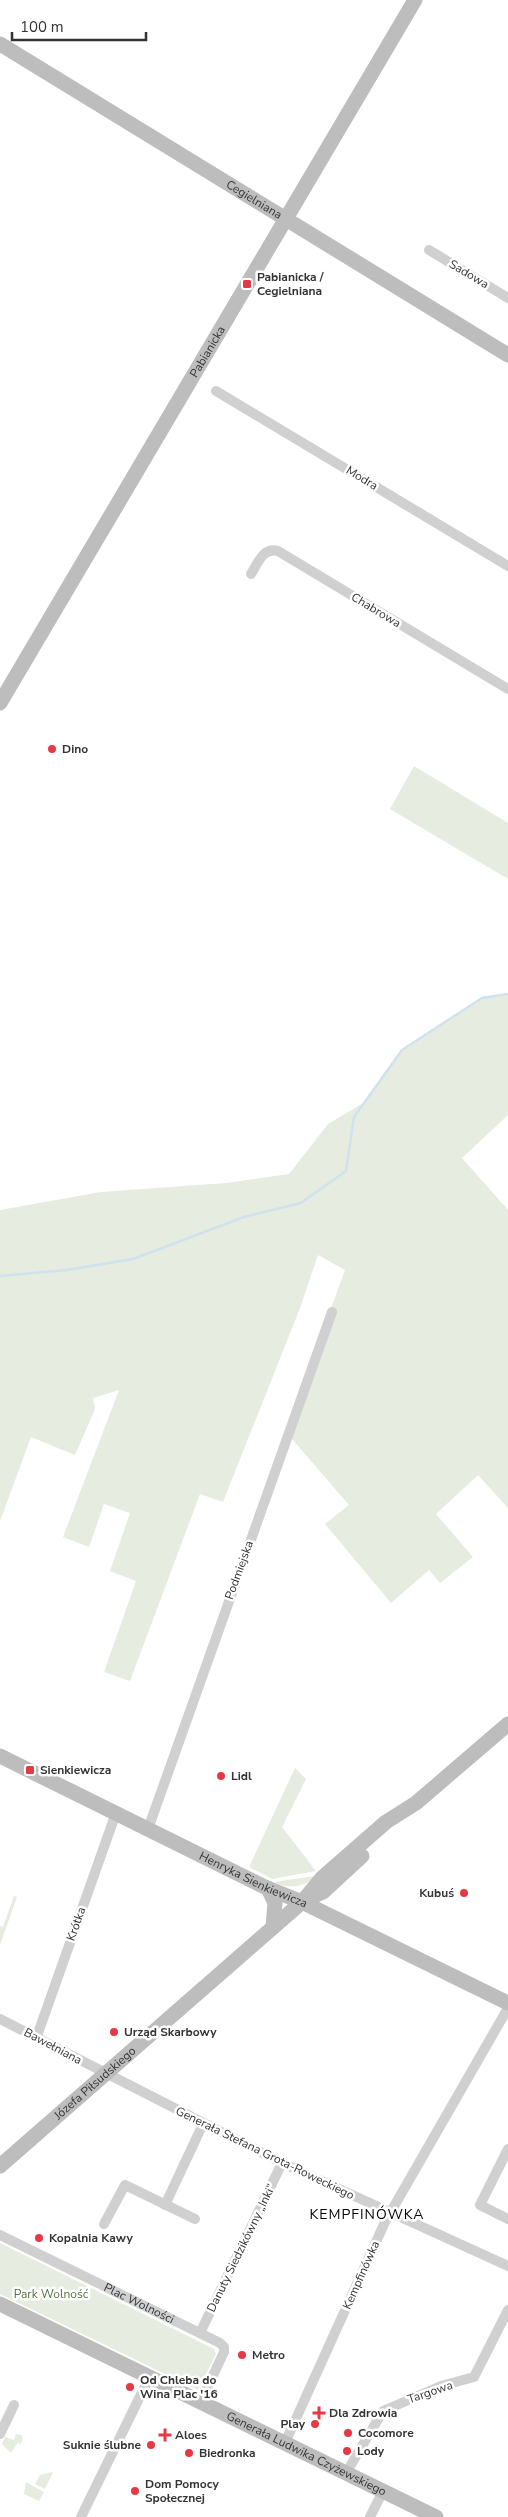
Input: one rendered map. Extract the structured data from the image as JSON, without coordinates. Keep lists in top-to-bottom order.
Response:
{
  "streets": {
    "street": [
      "Cegielniana",
      "Sadowa",
      "Pabianicka",
      "Modra",
      "Chabrowa",
      "Podmiejska",
      "Henryka Sienkiewicza",
      "Krótka",
      "Bawełniana",
      "Józefa Piłsudskiego",
      "Generała Stefana Grota-Roweckiego",
      "Danuty Siedzikówny „Inki”",
      "Kempfinówka",
      "Plac Wolności",
      "Targowa",
      "Generała Ludwika Czyżewskiego"
    ]
  },
  "crossings": [
    ["Cegielniana", "Pabianicka"],
    ["Podmiejska", "Henryka Sienkiewicza"],
    ["Henryka Sienkiewicza", "Krótka"],
    ["Henryka Sienkiewicza", "Józefa Piłsudskiego"],
    ["Krótka", "Bawełniana"],
    ["Bawełniana", "Józefa Piłsudskiego"],
    ["Bawełniana", "Generała Stefana Grota-Roweckiego"],
    ["Józefa Piłsudskiego", "Generała Stefana Grota-Roweckiego"],
    ["Generała Stefana Grota-Roweckiego", "Danuty Siedzikówny „Inki”"],
    ["Generała Stefana Grota-Roweckiego", "Kempfinówka"],
    ["Danuty Siedzikówny „Inki”", "Plac Wolności"],
    ["Kempfinówka", "Generała Ludwika Czyżewskiego"],
    ["Plac Wolności", "Generała Ludwika Czyżewskiego"],
    ["Targowa", "Generała Ludwika Czyżewskiego"]
  ],
  "districts": ["KEMPFINÓWKA"],
  "parks": ["Park Wolność"],
  "places": {
    "transit": ["Pabianicka / Cegielniana", "Sienkiewicza"],
    "other": [
      "Dino",
      "Lidl",
      "Kubuś",
      "Urząd Skarbowy",
      "Kopalnia Kawy",
      "Metro",
      "Od Chleba do Wina Plac '16",
      "Play",
      "Cocomore",
      "Suknie ślubne",
      "Lody",
      "Biedronka",
      "Dom Pomocy Społecznej"
    ],
    "health": ["Dla Zdrowia", "Aloes"]
  },
  "scale_bar": "100 m"
}
